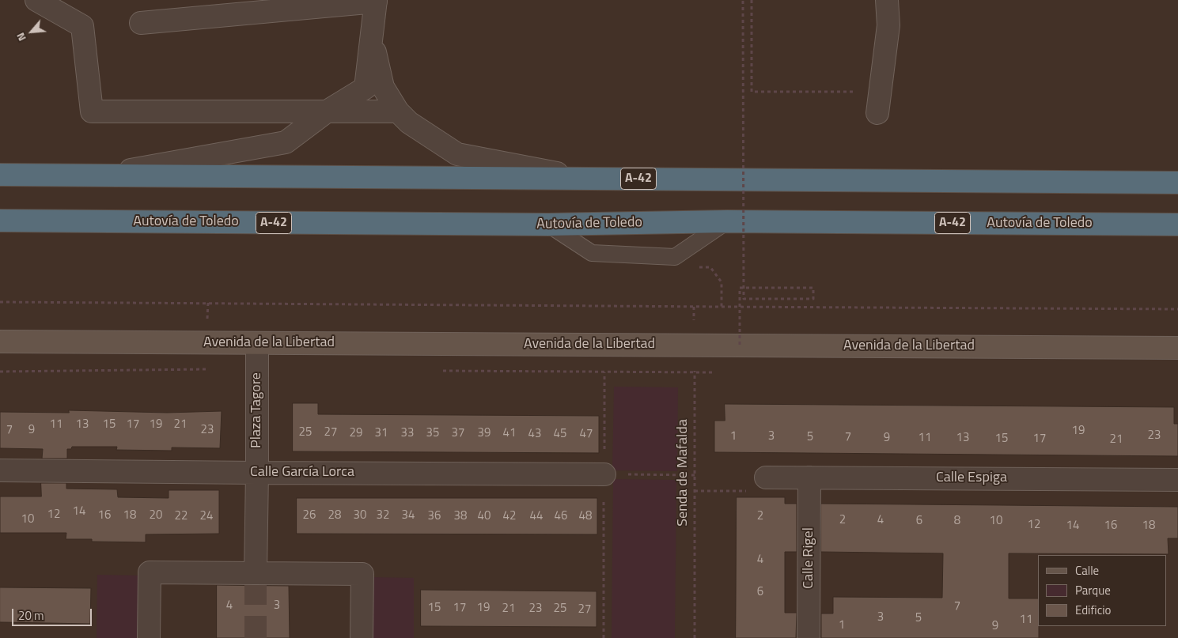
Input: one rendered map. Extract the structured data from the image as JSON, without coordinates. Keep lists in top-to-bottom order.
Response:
{
  "streets": {
    "highway": ["A-42", "Autovía de Toledo"],
    "street": [
      "Avenida de la Libertad",
      "Plaza Tagore",
      "Calle García Lorca",
      "Calle Espiga",
      "Calle Rigel"
    ],
    "path": ["Senda de Mafalda"]
  },
  "crossings": [
    ["Avenida de la Libertad", "Plaza Tagore"],
    ["Avenida de la Libertad", "Senda de Mafalda"],
    ["Plaza Tagore", "Calle García Lorca"],
    ["Calle Espiga", "Calle Rigel"]
  ],
  "house_numbers": [
    "11",
    "13",
    "15",
    "17",
    "19",
    "21",
    "7",
    "9",
    "23",
    "19",
    "25",
    "27",
    "29",
    "31",
    "33",
    "35",
    "37",
    "39",
    "41",
    "43",
    "45",
    "47",
    "23",
    "1",
    "3",
    "5",
    "7",
    "9",
    "11",
    "13",
    "15",
    "17",
    "21",
    "14",
    "12",
    "16",
    "18",
    "20",
    "26",
    "28",
    "30",
    "32",
    "34",
    "22",
    "24",
    "36",
    "38",
    "40",
    "42",
    "44",
    "46",
    "48",
    "2",
    "10",
    "2",
    "4",
    "6",
    "8",
    "10",
    "12",
    "14",
    "16",
    "18",
    "4",
    "6",
    "4",
    "3",
    "7",
    "15",
    "17",
    "19",
    "21",
    "23",
    "25",
    "27",
    "3",
    "5",
    "11",
    "1",
    "9"
  ],
  "legend": ["Calle", "Parque", "Edificio"],
  "scale_bar": "20 m",
  "north": "bottom left"
}
